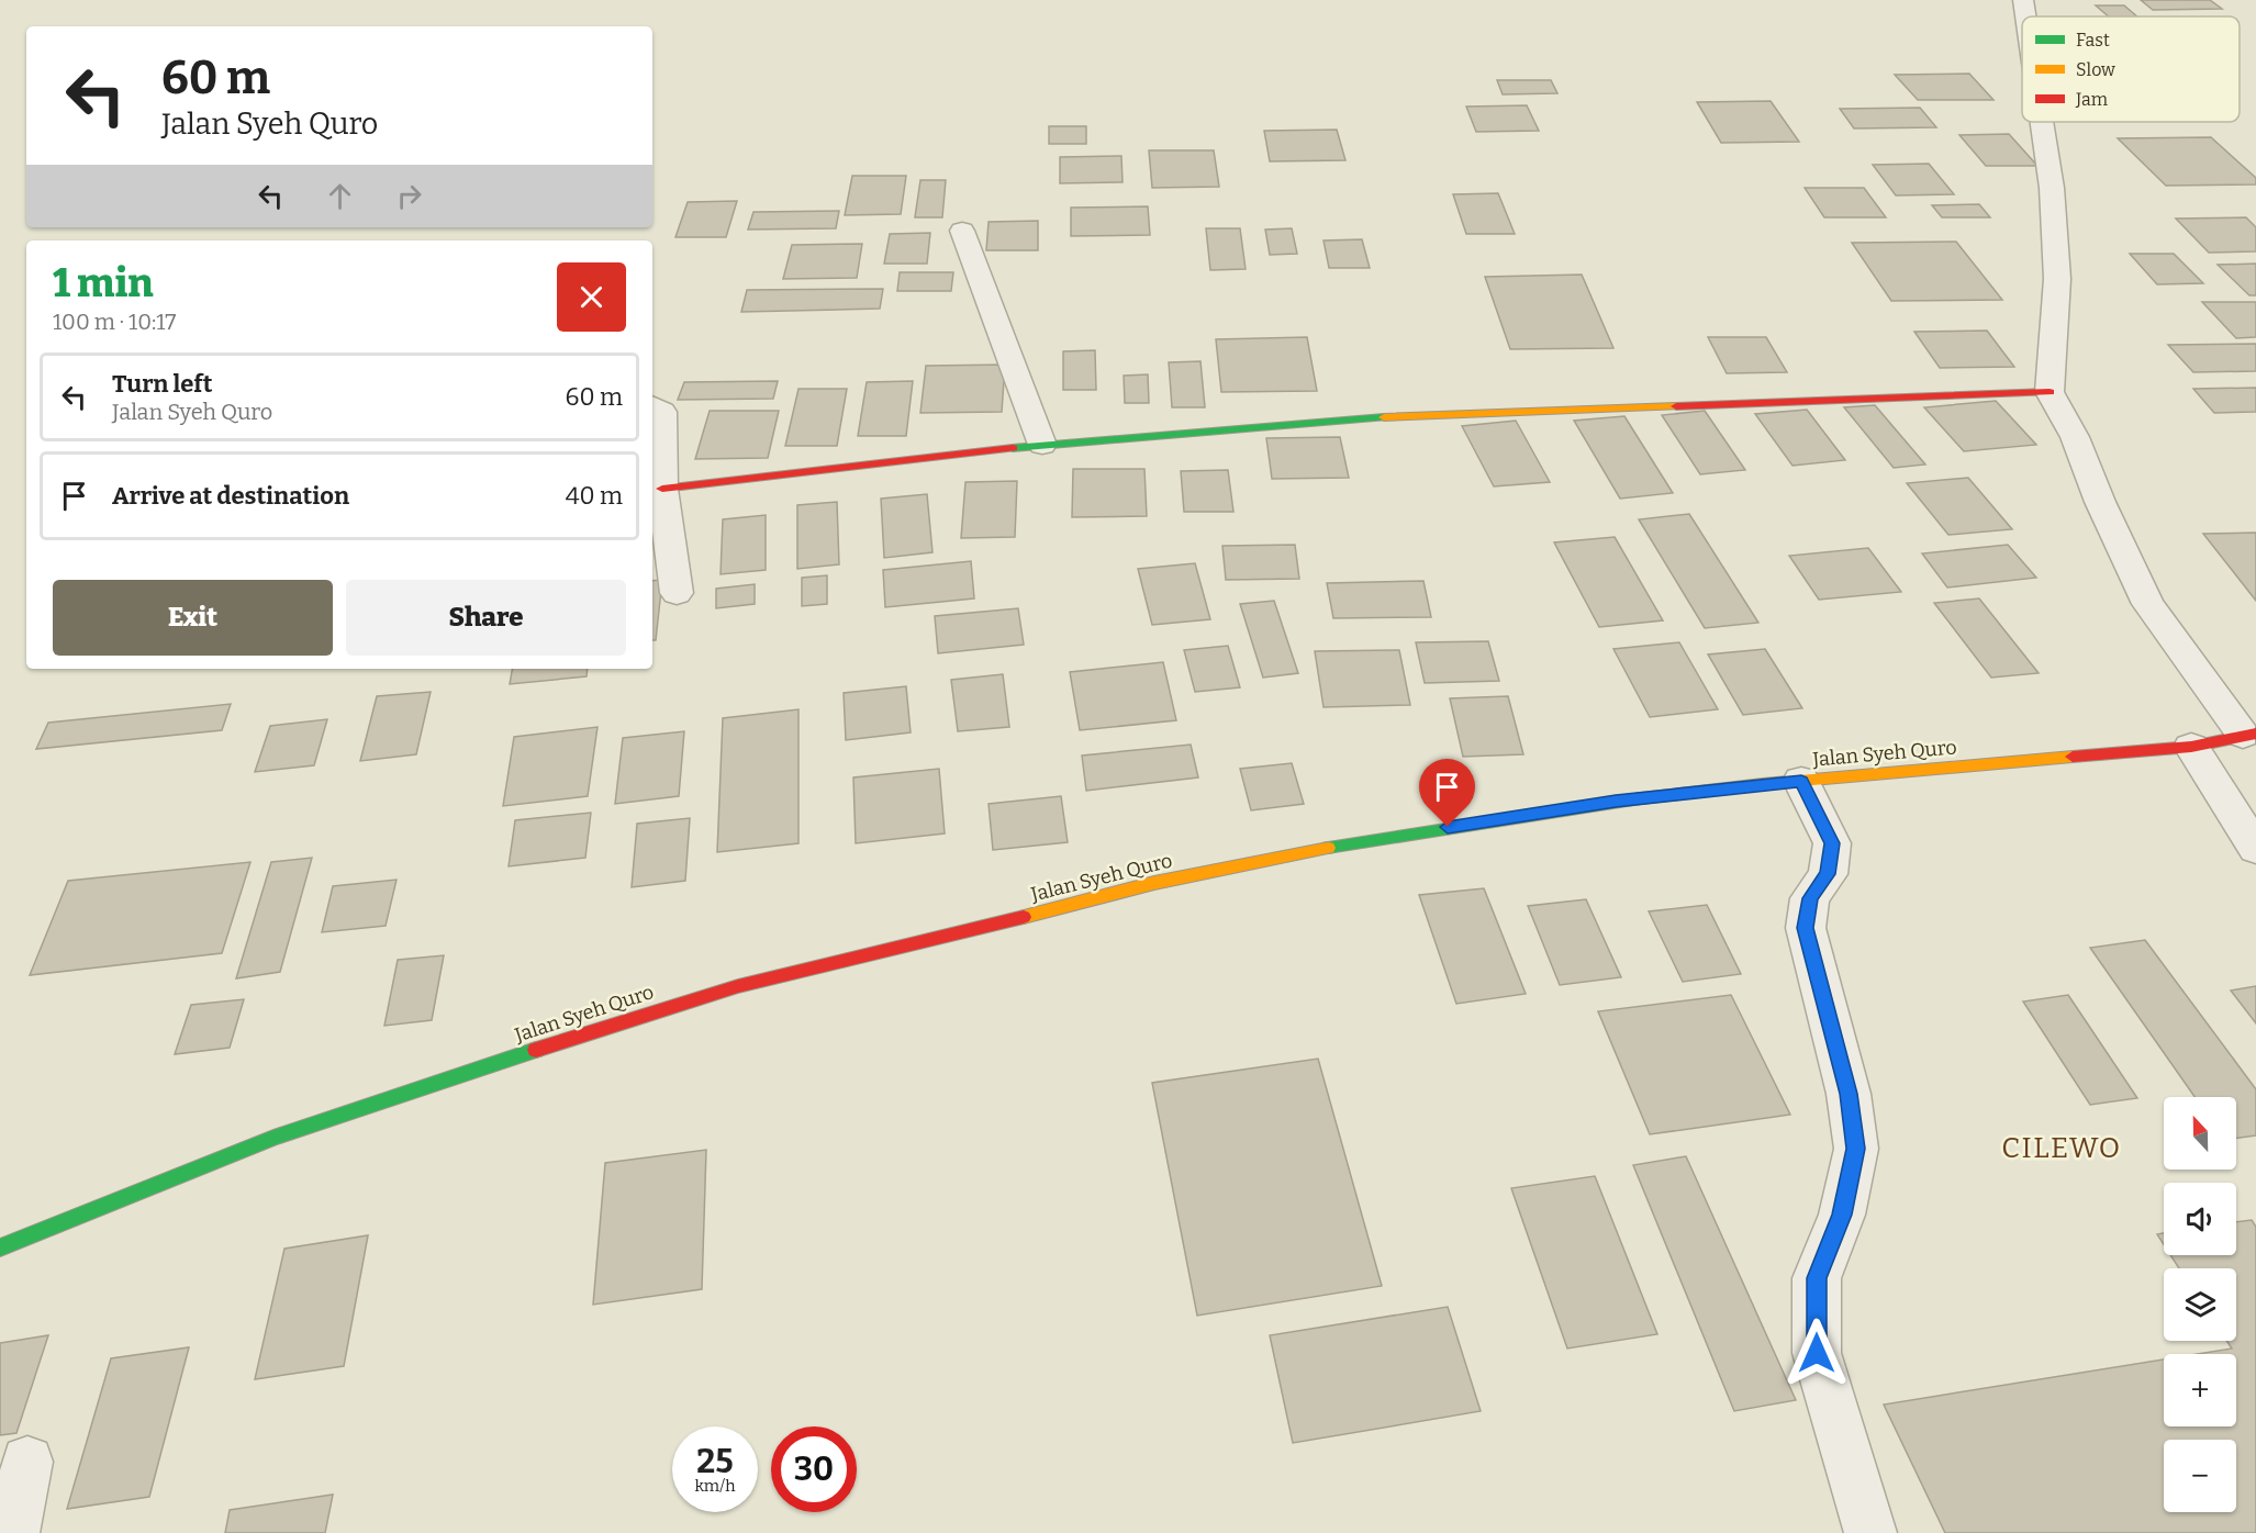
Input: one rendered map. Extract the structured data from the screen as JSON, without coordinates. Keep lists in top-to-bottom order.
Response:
{
  "streets": {
    "main road": ["Jalan Syeh Quro"]
  },
  "districts": ["CILEWO"],
  "legend": ["Fast", "Slow", "Jam"],
  "north": "top",
  "page": {
    "turn": ["60 m", "Jalan Syeh Quro"],
    "heading": ["1 min", "100 m · 10:17"],
    "list": [
      {
        "name": "Turn left",
        "note": "Jalan Syeh Quro",
        "value": "60 m"
      },
      {
        "name": "Arrive at destination",
        "value": "40 m"
      }
    ],
    "buttons": ["Exit", "Share"],
    "map_buttons": ["+", "−"],
    "speed": "25 km/h",
    "limit": "30"
  }
}
